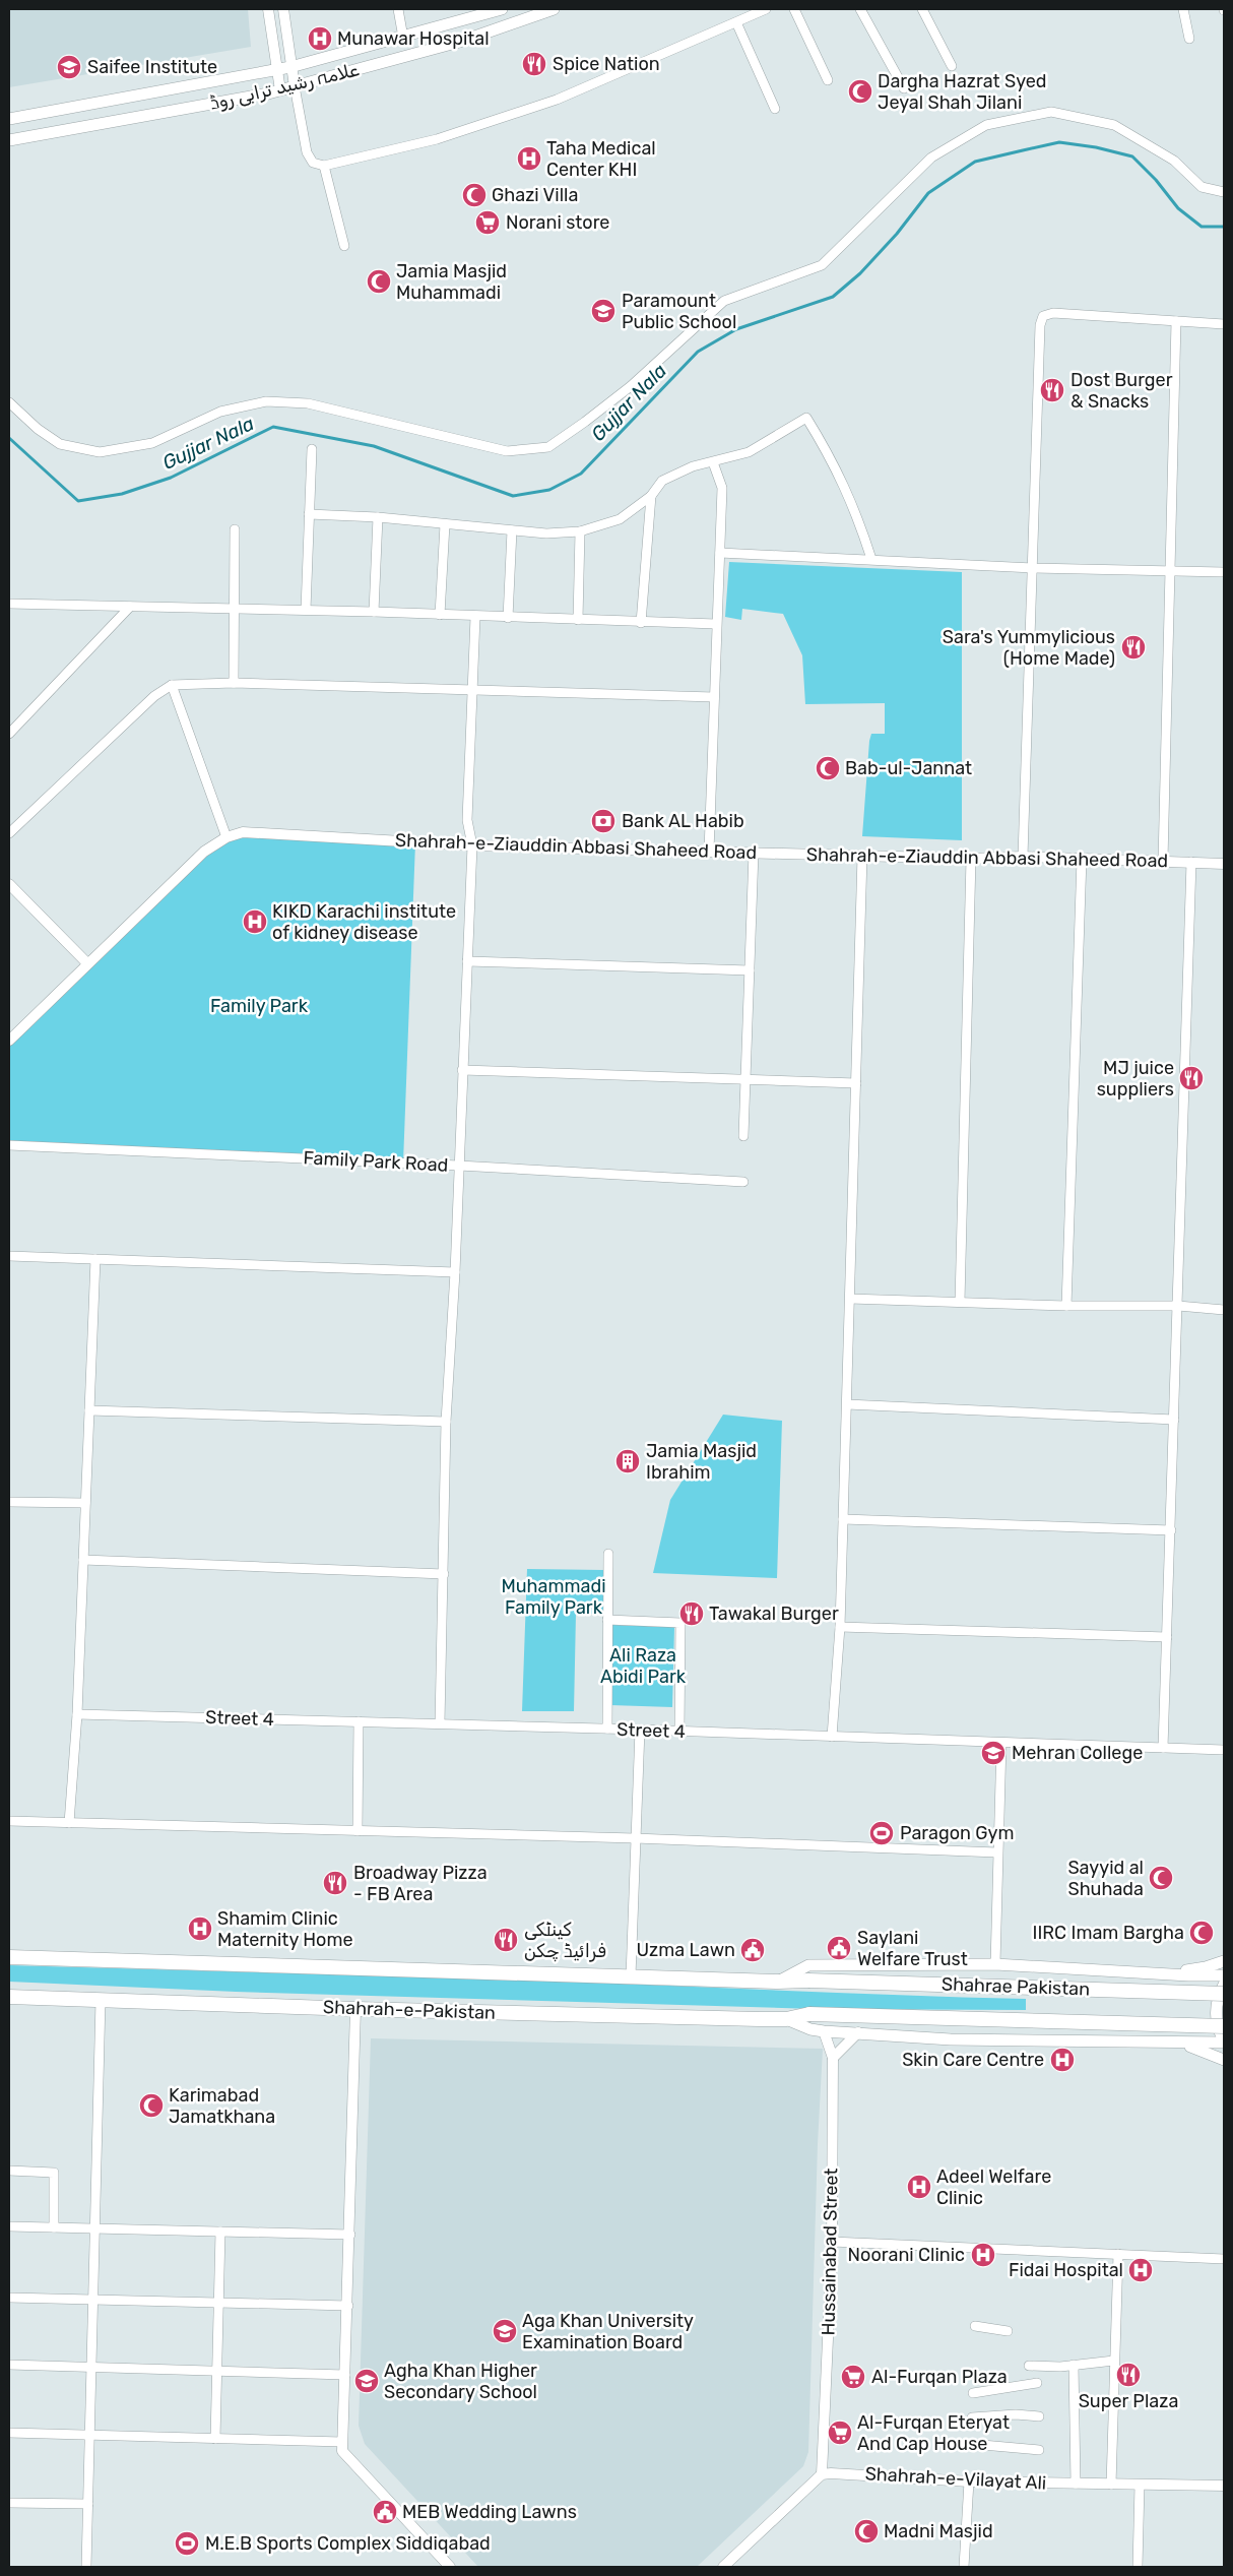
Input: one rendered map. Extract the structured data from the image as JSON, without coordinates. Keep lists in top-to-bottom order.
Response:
{
  "streets": {
    "highway": ["Shahrae Pakistan", "Shahrah-e-Pakistan"],
    "main road": ["علامہ رشید ترابی روڈ"],
    "street": [
      "Shahrah-e-Ziauddin Abbasi Shaheed Road",
      "Family Park Road",
      "Street 4",
      "Hussainabad Street",
      "Shahrah-e-Vilayat Ali"
    ]
  },
  "crossings": [
    ["Shahrae Pakistan", "Shahrah-e-Pakistan"],
    ["Hussainabad Street", "Shahrah-e-Vilayat Ali"]
  ],
  "water": ["Gujjar Nala"],
  "parks": ["Family Park", "Muhammadi Family Park", "Ali Raza Abidi Park"],
  "places": {
    "hospital": [
      "Munawar Hospital",
      "Taha Medical Center KHI",
      "KIKD Karachi institute of kidney disease",
      "Shamim Clinic Maternity Home",
      "Skin Care Centre",
      "Adeel Welfare Clinic",
      "Noorani Clinic",
      "Fidai Hospital"
    ],
    "restaurant": [
      "Spice Nation",
      "Dost Burger & Snacks",
      "Sara's Yummylicious (Home Made)",
      "MJ juice suppliers",
      "Tawakal Burger",
      "Broadway Pizza - FB Area",
      "کینٹکی فرائیڈ چکن",
      "Super Plaza"
    ],
    "school or university": [
      "Saifee Institute",
      "Paramount Public School",
      "Mehran College",
      "Aga Khan University Examination Board",
      "Agha Khan Higher Secondary School"
    ],
    "mosque": [
      "Dargha Hazrat Syed Jeyal Shah Jilani",
      "Ghazi Villa",
      "Jamia Masjid Muhammadi",
      "Bab-ul-Jannat",
      "Sayyid al Shuhada",
      "IIRC Imam Bargha",
      "Karimabad Jamatkhana",
      "Madni Masjid"
    ],
    "supermarket": ["Norani store", "Al-Furqan Plaza", "Al-Furqan Eteryat And Cap House"],
    "bank": ["Bank AL Habib"],
    "building": ["Jamia Masjid Ibrahim"],
    "sports": ["Paragon Gym", "M.E.B Sports Complex Siddiqabad"],
    "public building": ["Saylani Welfare Trust", "Uzma Lawn", "MEB Wedding Lawns"]
  }
}
